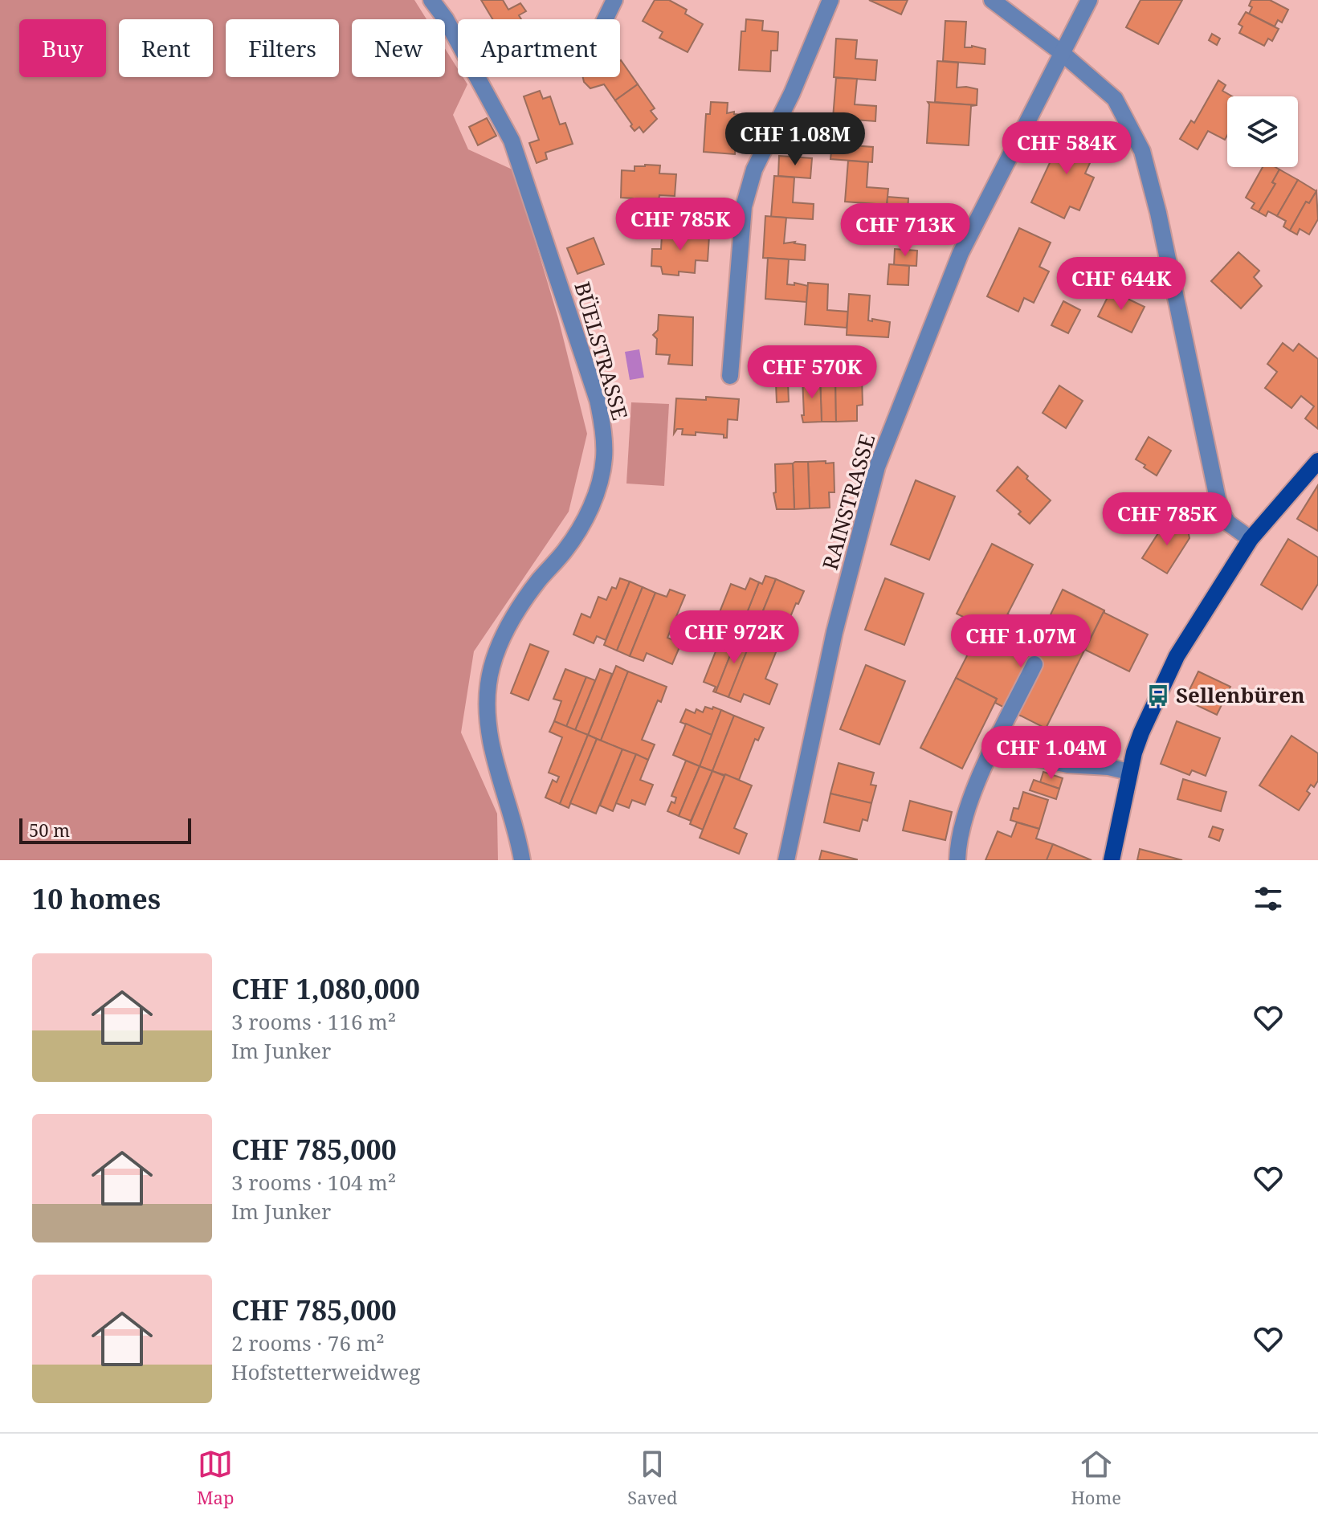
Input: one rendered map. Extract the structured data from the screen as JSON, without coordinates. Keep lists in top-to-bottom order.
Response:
{
  "streets": {
    "street": ["BÜELSTRASSE", "RAINSTRASSE"]
  },
  "places": {
    "bus stop": ["Sellenbüren"]
  },
  "scale_bar": "50 m",
  "page": {
    "chip": [
      "Buy",
      "Rent",
      "Filters",
      "New",
      "Apartment"
    ],
    "price": [
      "CHF 1.08M",
      "CHF 584K",
      "CHF 785K",
      "CHF 713K",
      "CHF 644K",
      "CHF 570K",
      "CHF 785K",
      "CHF 972K",
      "CHF 1.07M",
      "CHF 1.04M"
    ],
    "scale": "50 m",
    "heading": "10 homes",
    "list": [
      {
        "name": "CHF 1,080,000",
        "note": "3 rooms · 116 m² · Im Junker"
      },
      {
        "name": "CHF 785,000",
        "note": "3 rooms · 104 m² · Im Junker"
      },
      {
        "name": "CHF 785,000",
        "note": "2 rooms · 76 m² · Hofstetterweidweg"
      }
    ],
    "tabs": ["Map", "Saved", "Home"]
  }
}
